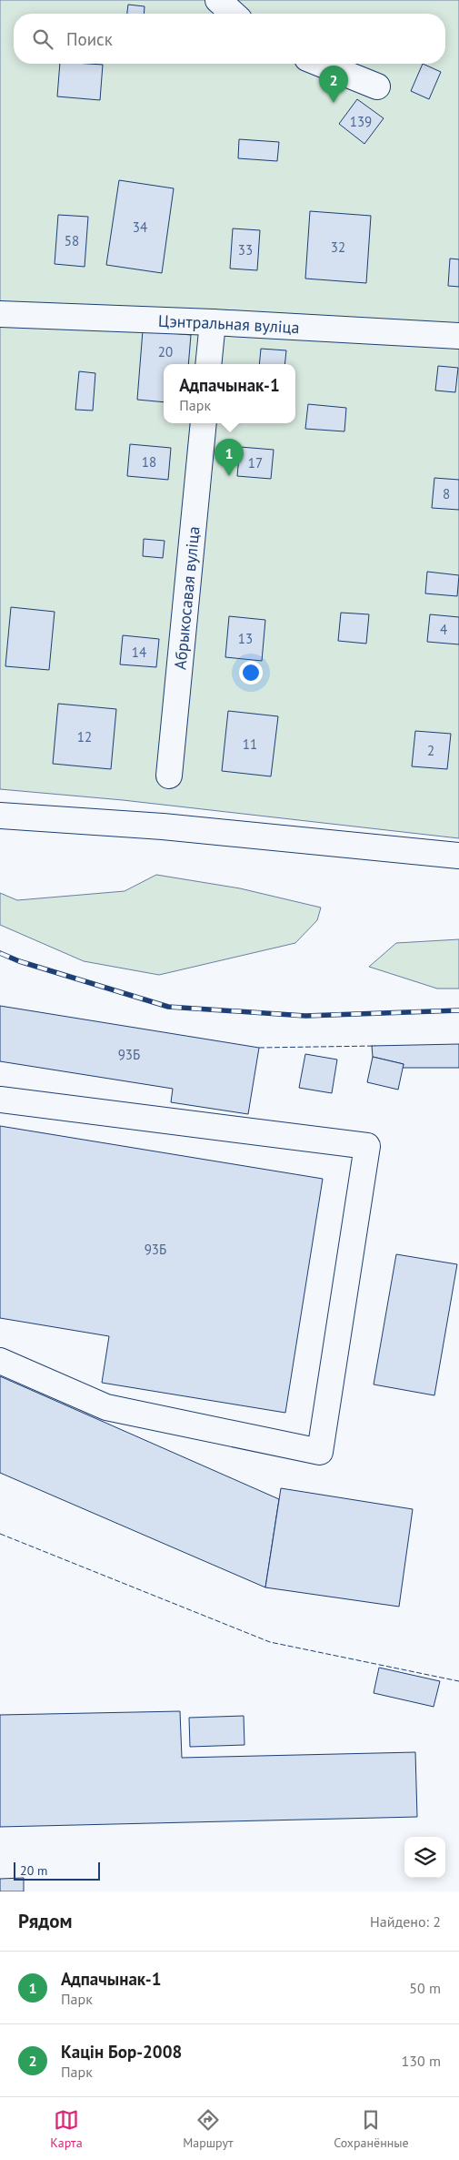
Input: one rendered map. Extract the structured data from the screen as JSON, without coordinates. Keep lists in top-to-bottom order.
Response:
{
  "streets": {
    "lane": ["Цэнтральная вуліца", "Абрыкосавая вуліца"]
  },
  "house_numbers": [
    "139",
    "34",
    "58",
    "32",
    "33",
    "20",
    "18",
    "17",
    "8",
    "4",
    "13",
    "14",
    "12",
    "11",
    "2",
    "93Б",
    "93Б"
  ],
  "scale_bar": "20 m",
  "page": {
    "search": "Поиск",
    "pins": ["2", "1"],
    "popup": ["Адпачынак-1", "Парк"],
    "scale": "20 m",
    "heading": ["Рядом", "Найдено: 2"],
    "list": [
      {
        "mark": "1",
        "name": "Адпачынак-1",
        "note": "Парк",
        "value": "50 m"
      },
      {
        "mark": "2",
        "name": "Кацін Бор-2008",
        "note": "Парк",
        "value": "130 m"
      }
    ],
    "nav": ["Карта", "Маршрут", "Сохранённые"]
  }
}
